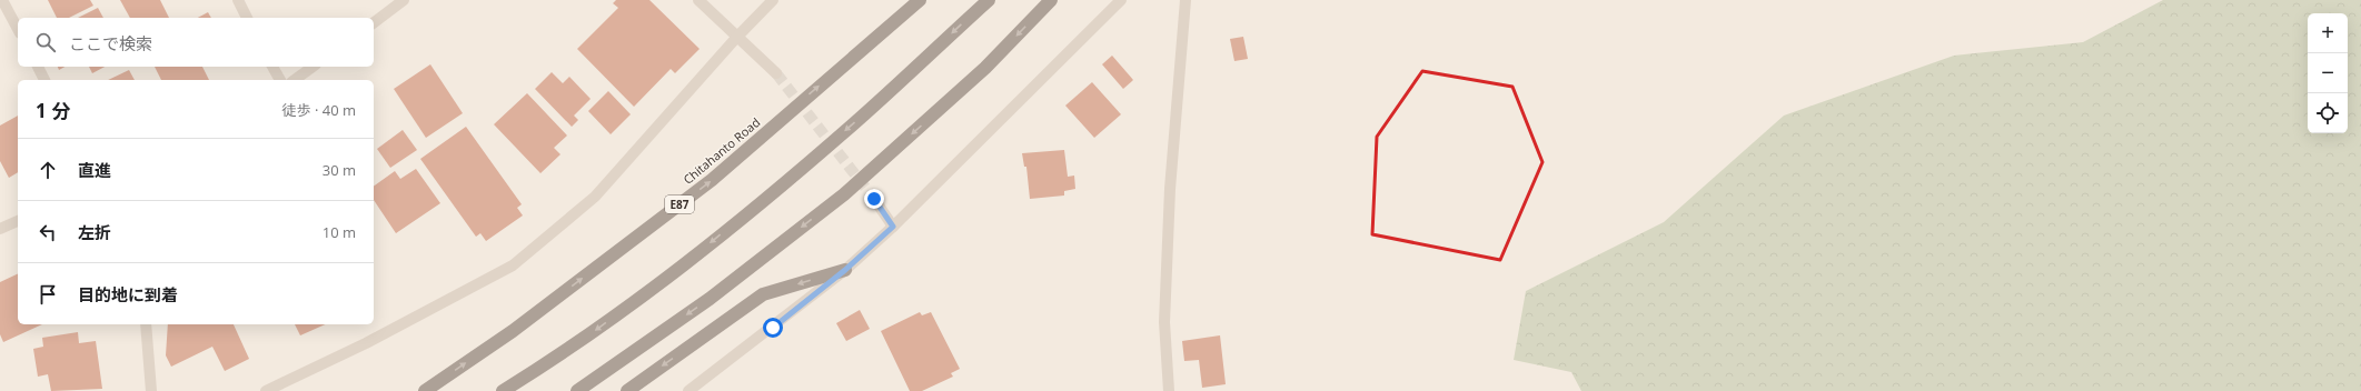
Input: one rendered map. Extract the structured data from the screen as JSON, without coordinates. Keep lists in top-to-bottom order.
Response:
{
  "streets": {
    "highway": ["Chitahanto Road", "E87"]
  },
  "page": {
    "map_buttons": ["+", "−"],
    "search": "ここで検索",
    "heading": ["1 分", "徒歩 · 40 m"],
    "list": [
      ["直進", "30 m"],
      ["左折", "10 m"],
      "目的地に到着"
    ]
  }
}
